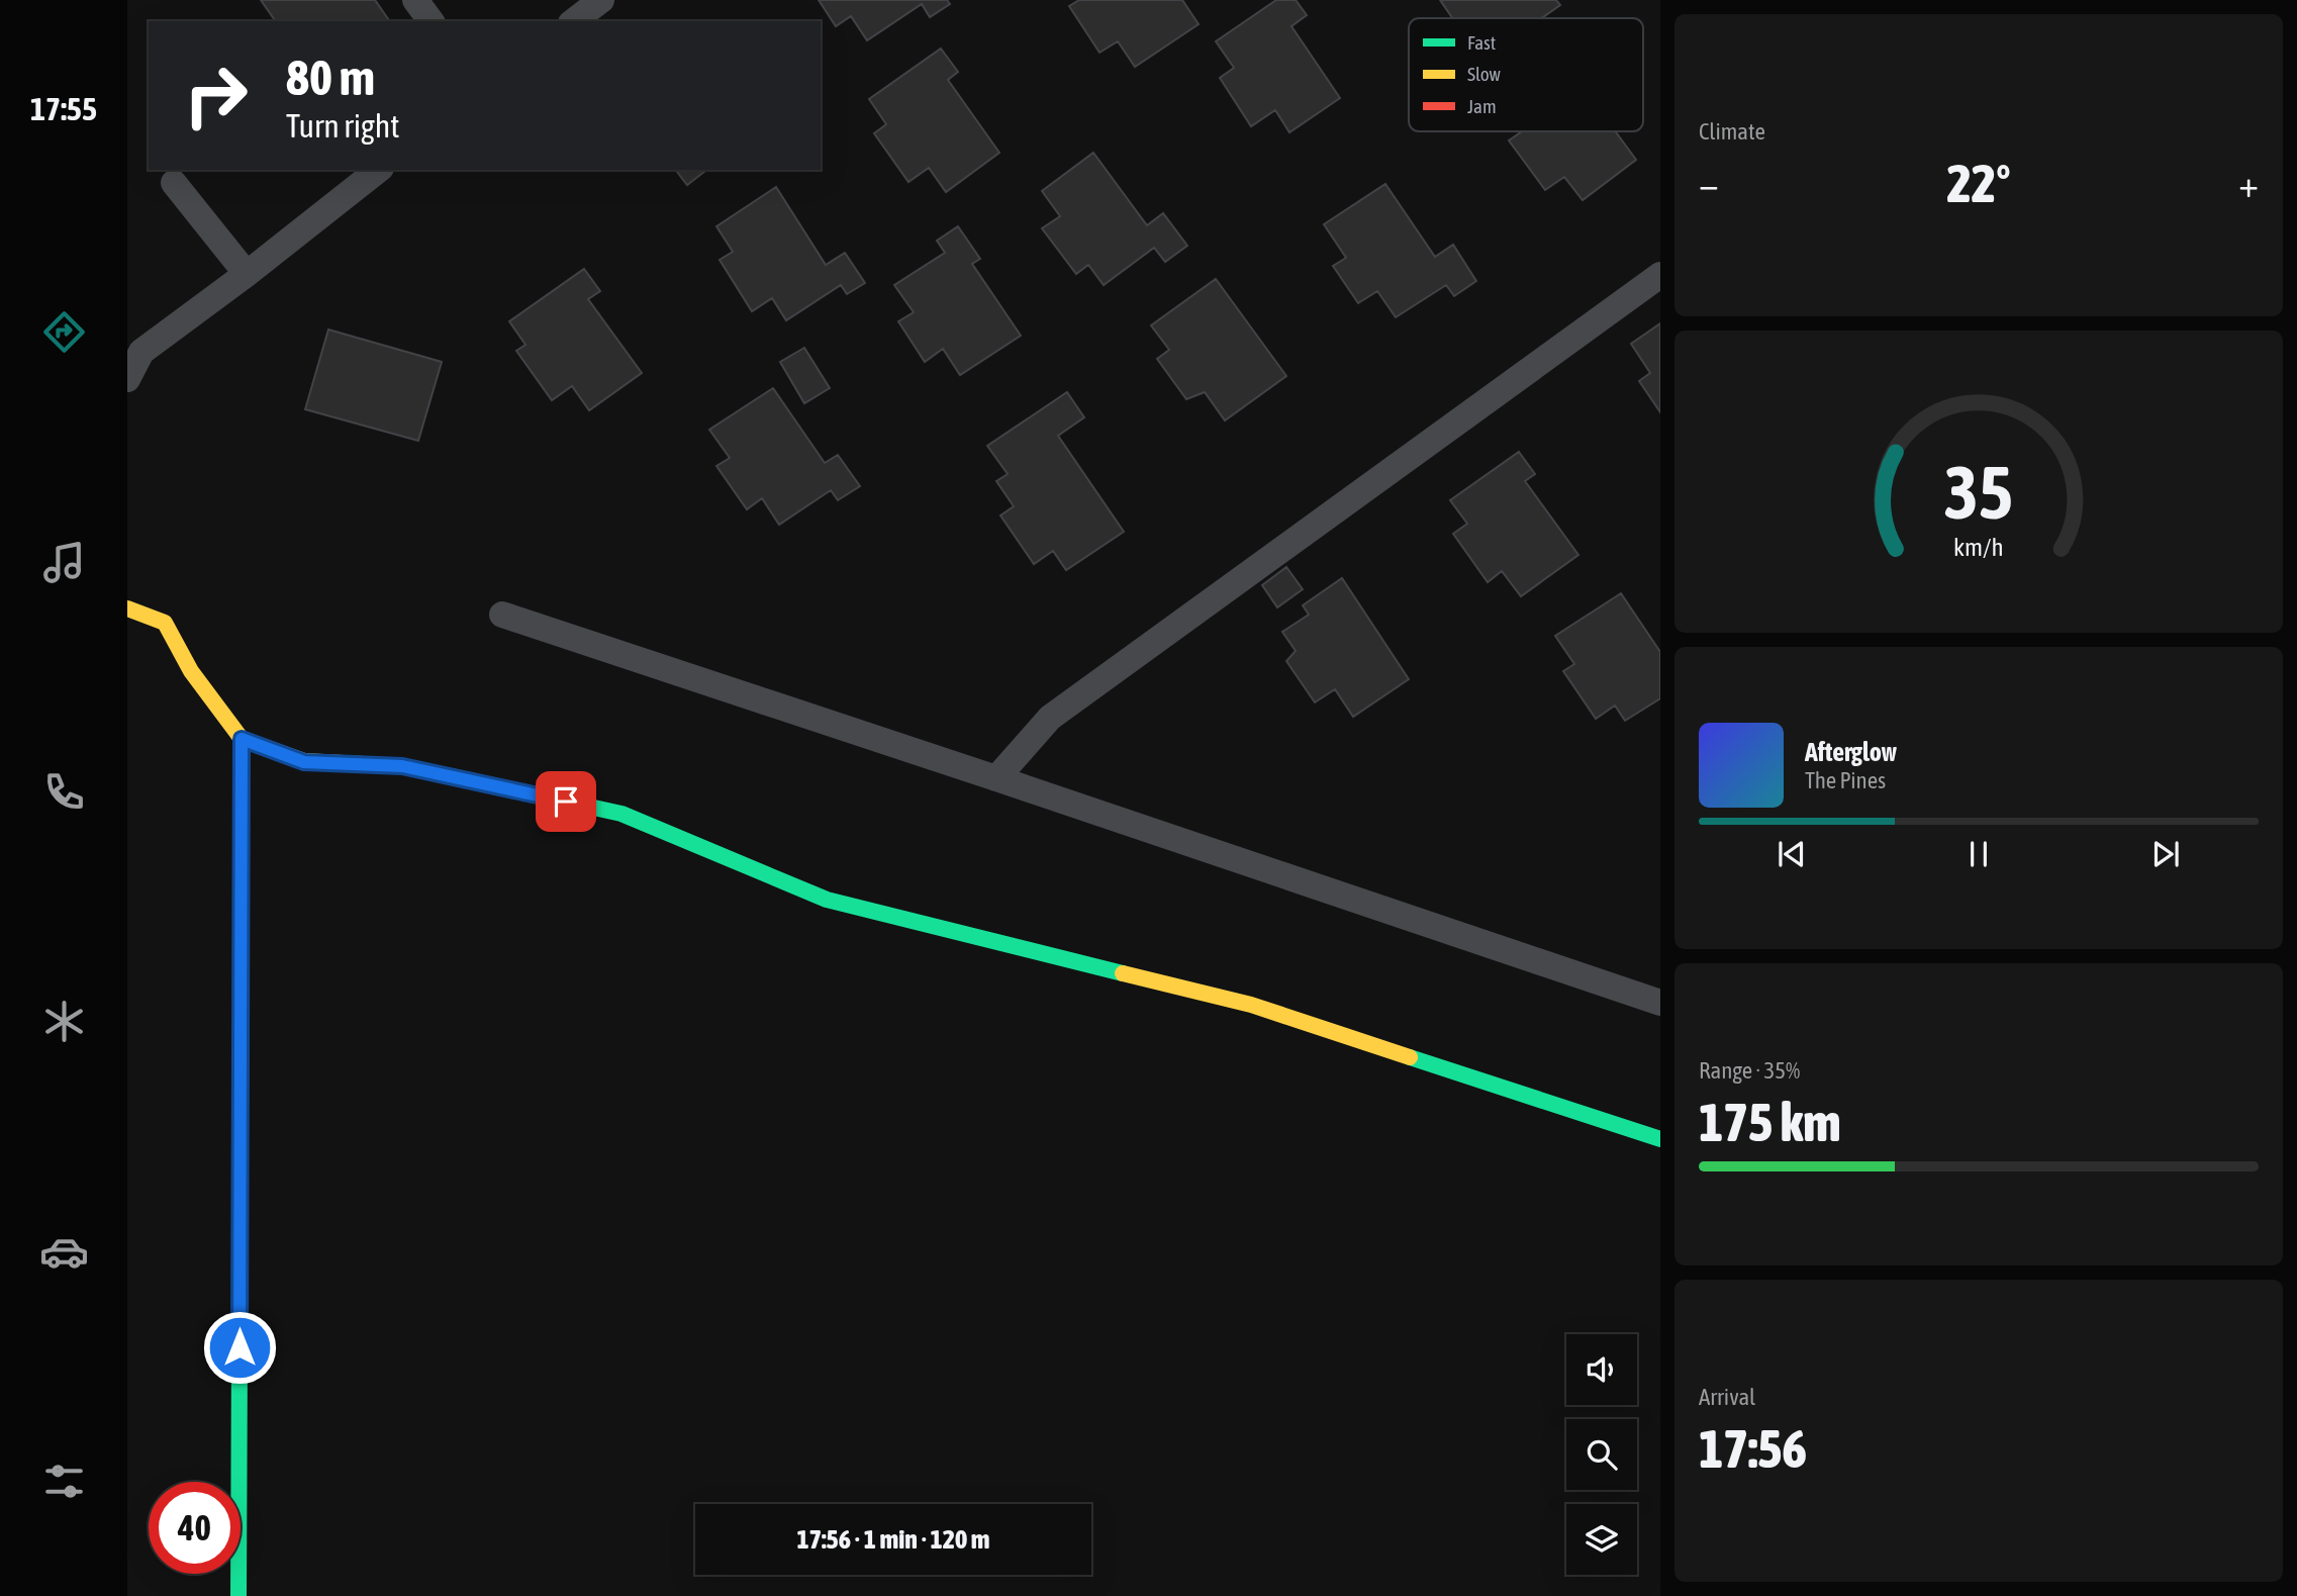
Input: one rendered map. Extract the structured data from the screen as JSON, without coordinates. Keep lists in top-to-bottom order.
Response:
{
  "legend": ["Fast", "Slow", "Jam"],
  "page": {
    "tabs": "17:55",
    "tile": [
      "Climate",
      ["Range · 35%", "175 km"],
      ["Arrival", "17:56"]
    ],
    "turn": ["80 m", "Turn right"],
    "heat": ["−", "22°", "+"],
    "song": ["Afterglow", "The Pines"],
    "limit": "40",
    "trip": "17:56 · 1 min · 120 m",
    "gauge": ["35", "km/h"]
  }
}
